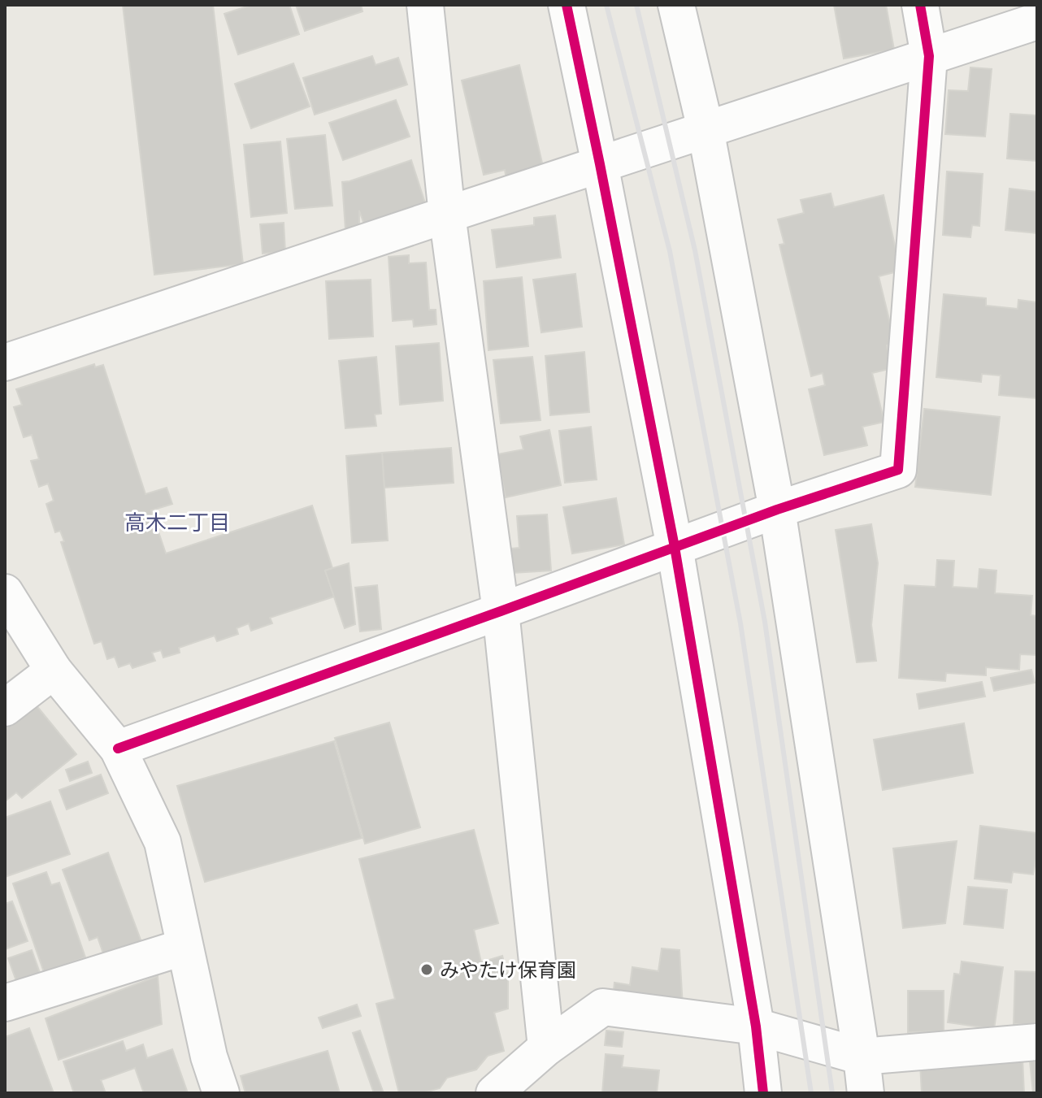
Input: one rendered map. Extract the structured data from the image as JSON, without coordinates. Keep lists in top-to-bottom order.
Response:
{
  "districts": ["高木二丁目"],
  "places": ["みやたけ保育園"]
}
